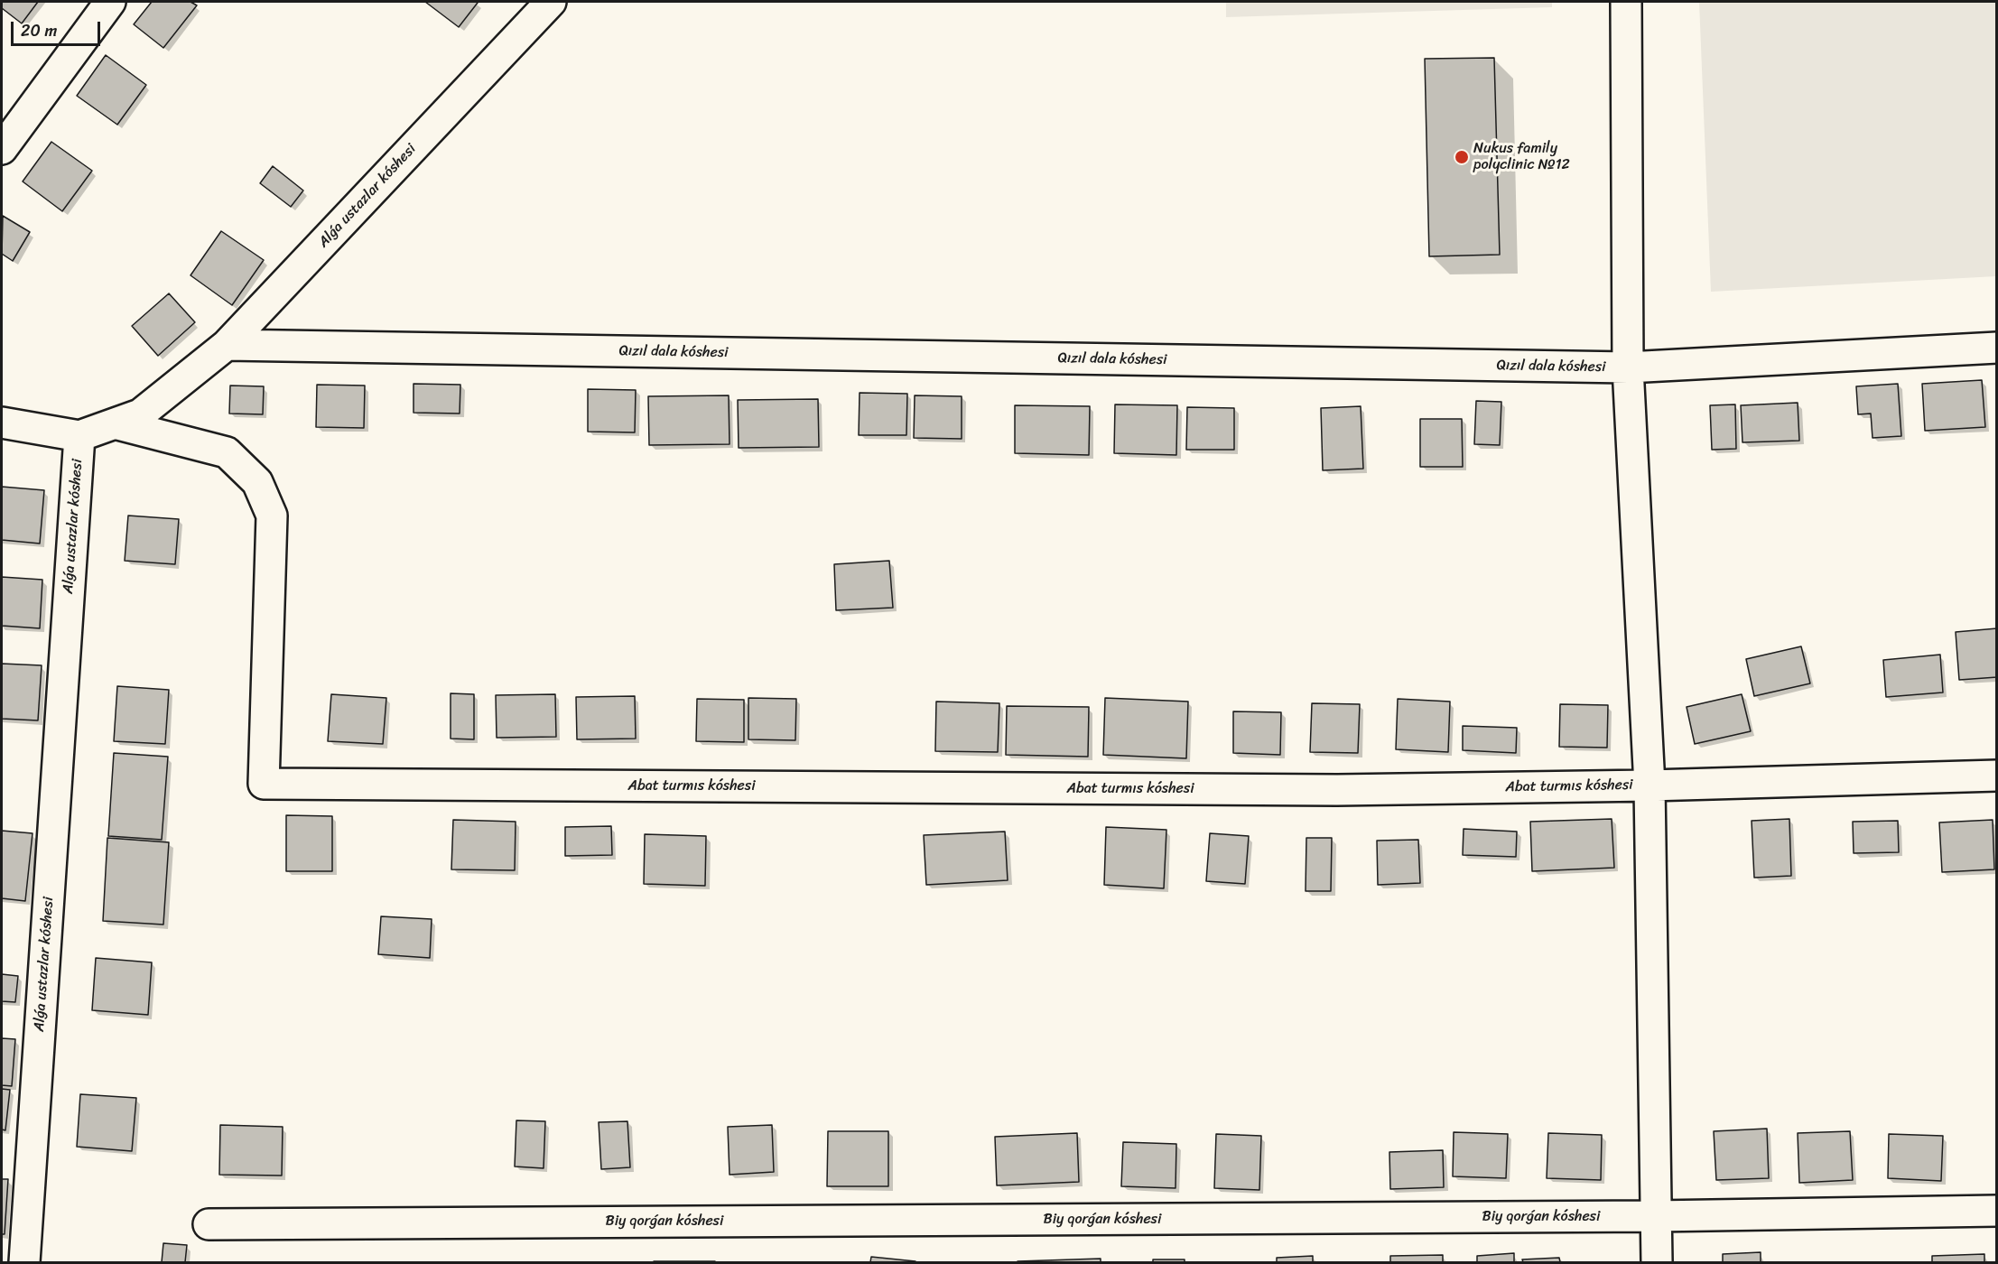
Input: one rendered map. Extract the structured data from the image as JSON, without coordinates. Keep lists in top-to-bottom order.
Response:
{
  "streets": {
    "street": [
      "Alǵa ustazlar kóshesi",
      "Qızıl dala kóshesi",
      "Abat turmıs kóshesi",
      "Biy qorǵan kóshesi"
    ]
  },
  "crossings": [
    ["Alǵa ustazlar kóshesi", "Qızıl dala kóshesi"],
    ["Alǵa ustazlar kóshesi", "Abat turmıs kóshesi"]
  ],
  "places": ["Nukus family polyclinic №12"],
  "scale_bar": "20 m"
}
